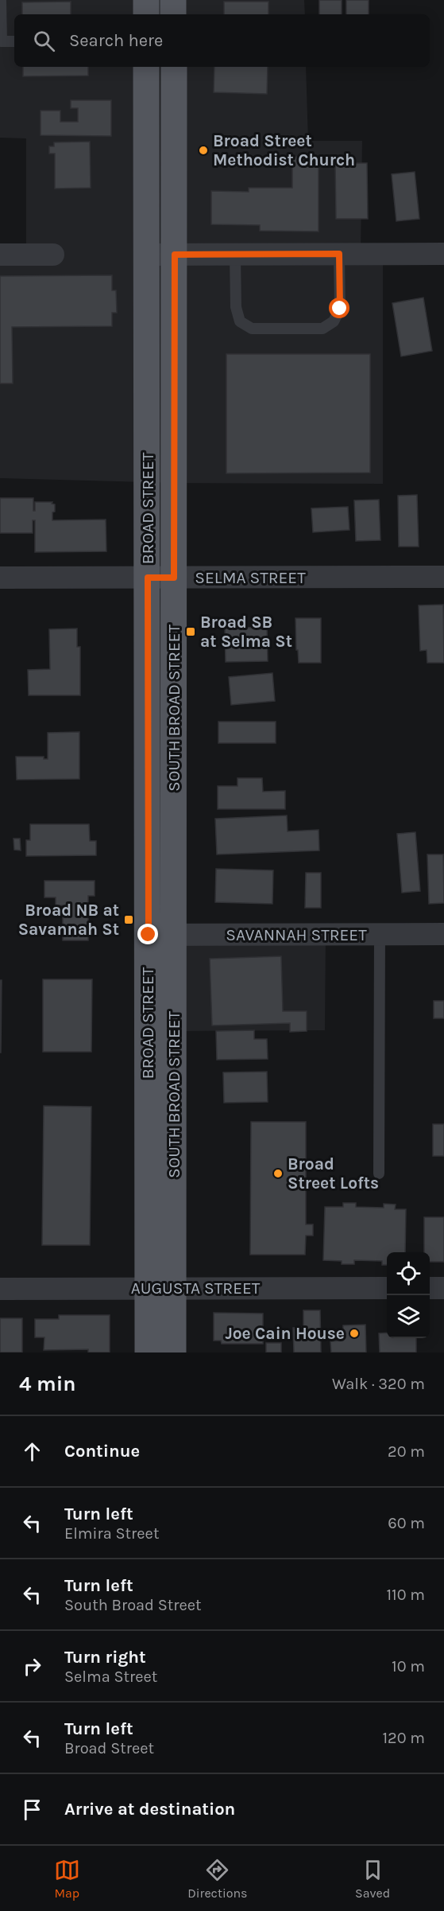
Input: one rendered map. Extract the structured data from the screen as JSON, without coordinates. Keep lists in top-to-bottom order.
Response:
{
  "streets": {
    "main road": ["BROAD STREET", "SOUTH BROAD STREET"],
    "street": ["SELMA STREET", "SAVANNAH STREET", "AUGUSTA STREET"]
  },
  "crossings": [
    ["BROAD STREET", "SELMA STREET"],
    ["BROAD STREET", "SAVANNAH STREET"],
    ["BROAD STREET", "AUGUSTA STREET"],
    ["SELMA STREET", "SOUTH BROAD STREET"],
    ["SOUTH BROAD STREET", "SAVANNAH STREET"],
    ["SOUTH BROAD STREET", "AUGUSTA STREET"]
  ],
  "places": {
    "other": ["Broad Street Methodist Church", "Broad Street Lofts", "Joe Cain House"],
    "transit": ["Broad SB at Selma St", "Broad NB at Savannah St"]
  },
  "page": {
    "search": "Search here",
    "heading": ["4 min", "Walk · 320 m"],
    "list": [
      ["Continue", "20 m"],
      ["Turn left", "Elmira Street", "60 m"],
      ["Turn left", "South Broad Street", "110 m"],
      ["Turn right", "Selma Street", "10 m"],
      ["Turn left", "Broad Street", "120 m"],
      "Arrive at destination"
    ],
    "nav": ["Map", "Directions", "Saved"]
  }
}
